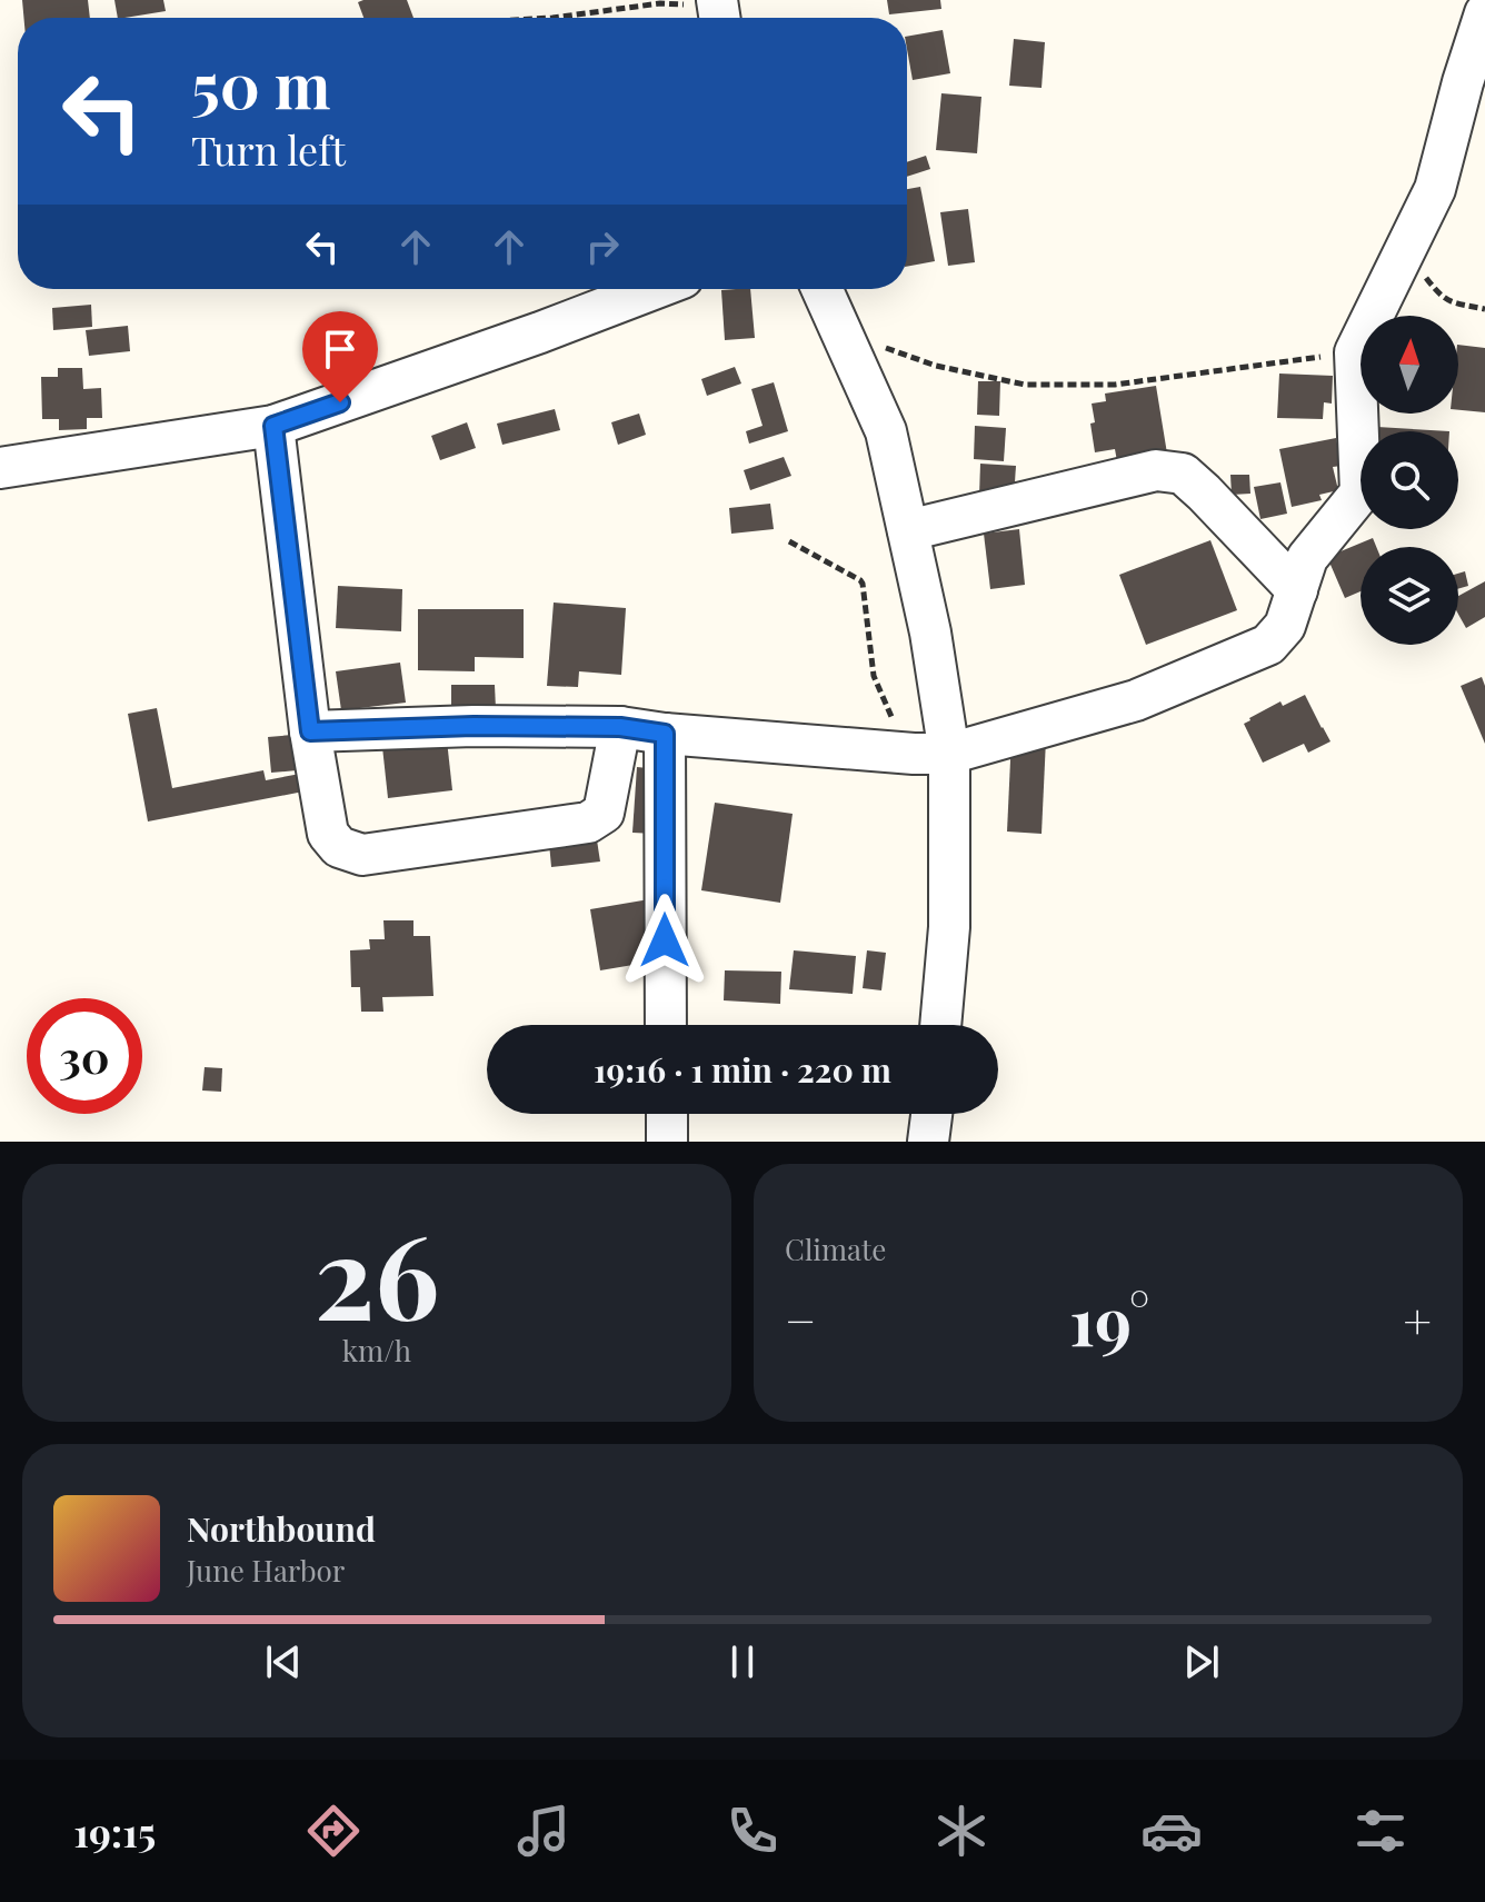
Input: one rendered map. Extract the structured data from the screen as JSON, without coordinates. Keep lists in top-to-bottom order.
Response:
{
  "north": "top",
  "page": {
    "turn": ["50 m", "Turn left"],
    "limit": "30",
    "trip": "19:16 · 1 min · 220 m",
    "tile": [
      ["26", "km/h"],
      "Climate"
    ],
    "heat": ["−", "19°", "+"],
    "song": ["Northbound", "June Harbor"],
    "tabs": "19:15"
  }
}
